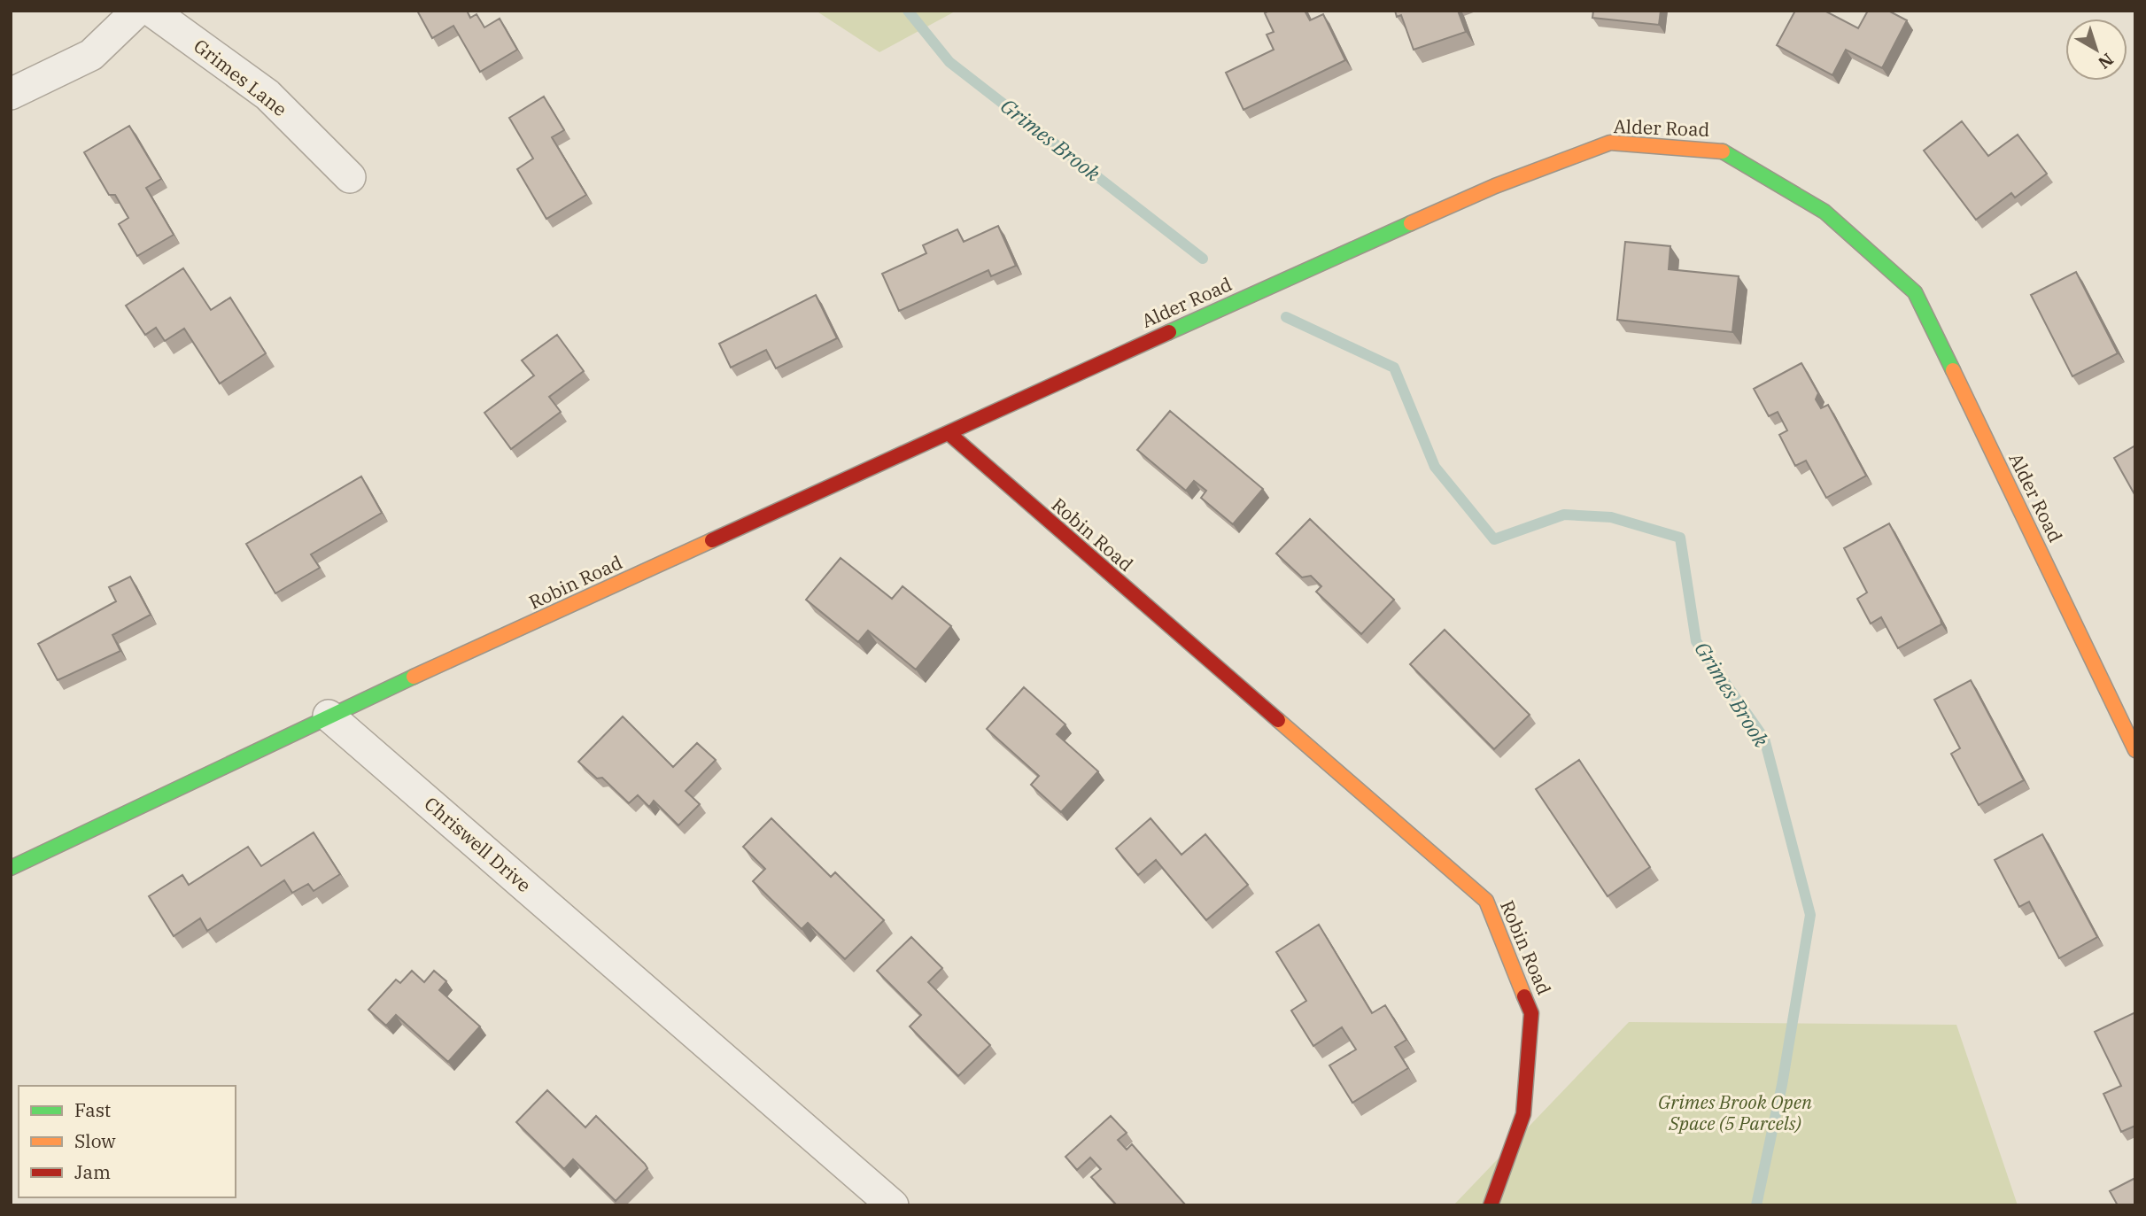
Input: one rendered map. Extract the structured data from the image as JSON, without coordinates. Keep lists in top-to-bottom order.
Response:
{
  "streets": {
    "street": [
      "Grimes Lane",
      "Alder Road",
      "Robin Road",
      "Chriswell Drive"
    ]
  },
  "crossings": [
    ["Alder Road", "Robin Road"],
    ["Robin Road", "Chriswell Drive"]
  ],
  "water": ["Grimes Brook"],
  "parks": ["Grimes Brook Open Space (5 Parcels)"],
  "legend": ["Fast", "Slow", "Jam"],
  "north": "bottom right"
}
